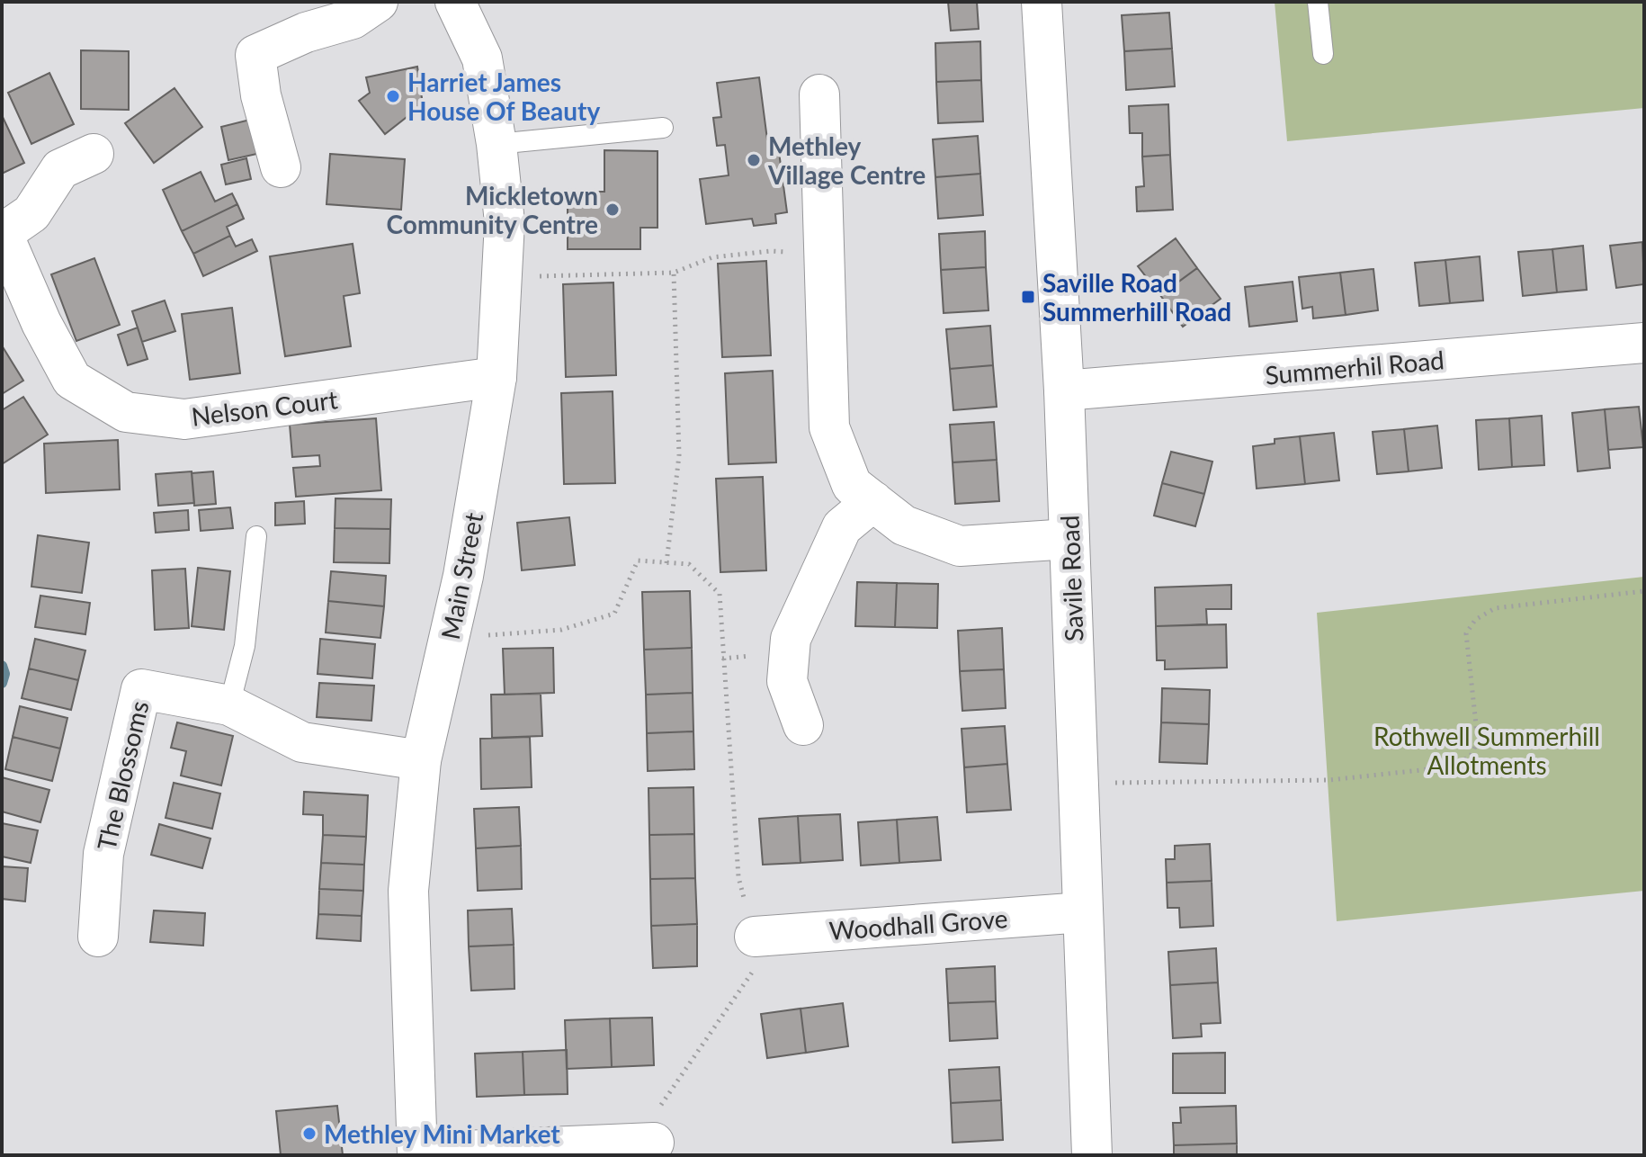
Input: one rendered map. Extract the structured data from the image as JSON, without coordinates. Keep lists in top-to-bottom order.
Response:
{
  "streets": {
    "street": [
      "Summerhil Road",
      "Nelson Court",
      "Main Street",
      "Savile Road",
      "The Blossoms",
      "Woodhall Grove"
    ]
  },
  "crossings": [
    ["Summerhil Road", "Savile Road"],
    ["Nelson Court", "Main Street"],
    ["Main Street", "The Blossoms"],
    ["Savile Road", "Woodhall Grove"]
  ],
  "parks": ["Rothwell Summerhill Allotments"],
  "places": {
    "other": [
      "Harriet James House Of Beauty",
      "Methley Village Centre",
      "Mickletown Community Centre",
      "Methley Mini Market"
    ],
    "transit": ["Saville Road Summerhill Road"]
  }
}
